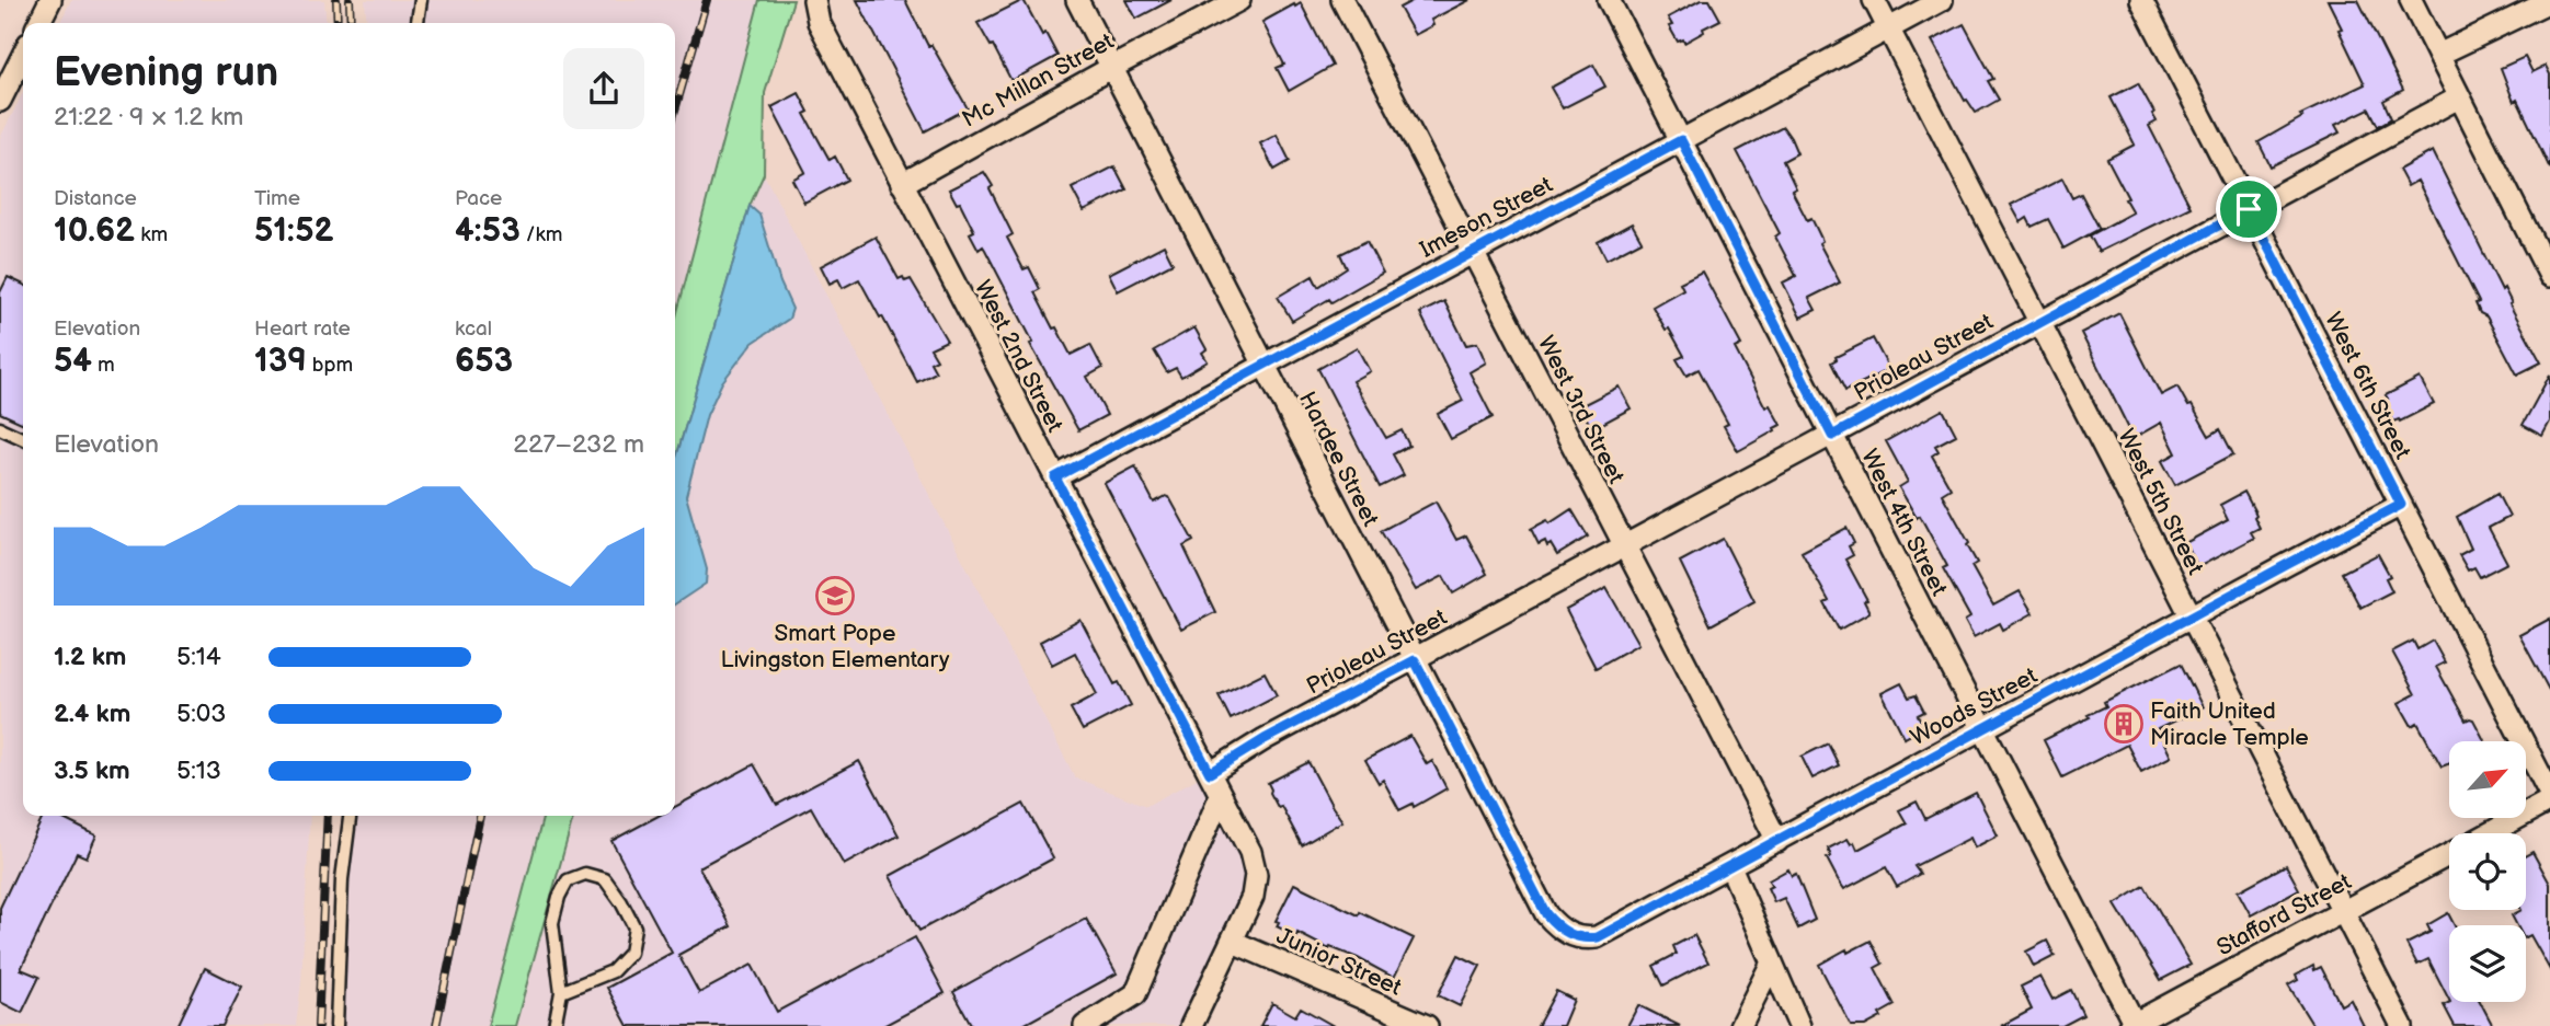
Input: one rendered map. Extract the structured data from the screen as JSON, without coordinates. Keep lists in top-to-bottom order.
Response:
{
  "streets": {
    "street": [
      "Mc Millan Street",
      "Imeson Street",
      "West 2nd Street",
      "Prioleau Street",
      "West 6th Street",
      "West 3rd Street",
      "Hardee Street",
      "West 5th Street",
      "West 4th Street",
      "Woods Street",
      "Stafford Street",
      "Junior Street"
    ]
  },
  "crossings": [
    ["Mc Millan Street", "West 2nd Street"],
    ["Mc Millan Street", "Hardee Street"],
    ["Imeson Street", "West 2nd Street"],
    ["Imeson Street", "West 3rd Street"],
    ["Imeson Street", "Hardee Street"],
    ["Imeson Street", "West 5th Street"],
    ["Imeson Street", "West 4th Street"],
    ["West 2nd Street", "Prioleau Street"],
    ["West 2nd Street", "Junior Street"],
    ["Prioleau Street", "West 6th Street"],
    ["Prioleau Street", "West 3rd Street"],
    ["Prioleau Street", "Hardee Street"],
    ["Prioleau Street", "West 5th Street"],
    ["Prioleau Street", "West 4th Street"],
    ["West 6th Street", "Woods Street"],
    ["West 3rd Street", "Woods Street"],
    ["Hardee Street", "Woods Street"],
    ["West 5th Street", "Woods Street"],
    ["West 5th Street", "Stafford Street"],
    ["West 4th Street", "Woods Street"],
    ["West 4th Street", "Stafford Street"]
  ],
  "places": {
    "school or university": ["Smart Pope Livingston Elementary"],
    "building": ["Faith United Miracle Temple"]
  },
  "north": "top right",
  "page": {
    "heading": ["Evening run", "21:22 · 9 × 1.2 km"],
    "stats": [
      ["Distance", "10.62 km"],
      ["Time", "51:52"],
      ["Pace", "4:53 /km"],
      ["Elevation", "54 m"],
      ["Heart rate", "139 bpm"],
      ["kcal", "653"]
    ],
    "chart": ["Elevation", "227–232 m"],
    "list": [
      {
        "name": "1.2 km",
        "note": "5:14"
      },
      {
        "name": "2.4 km",
        "note": "5:03"
      },
      {
        "name": "3.5 km",
        "note": "5:13"
      }
    ]
  }
}
